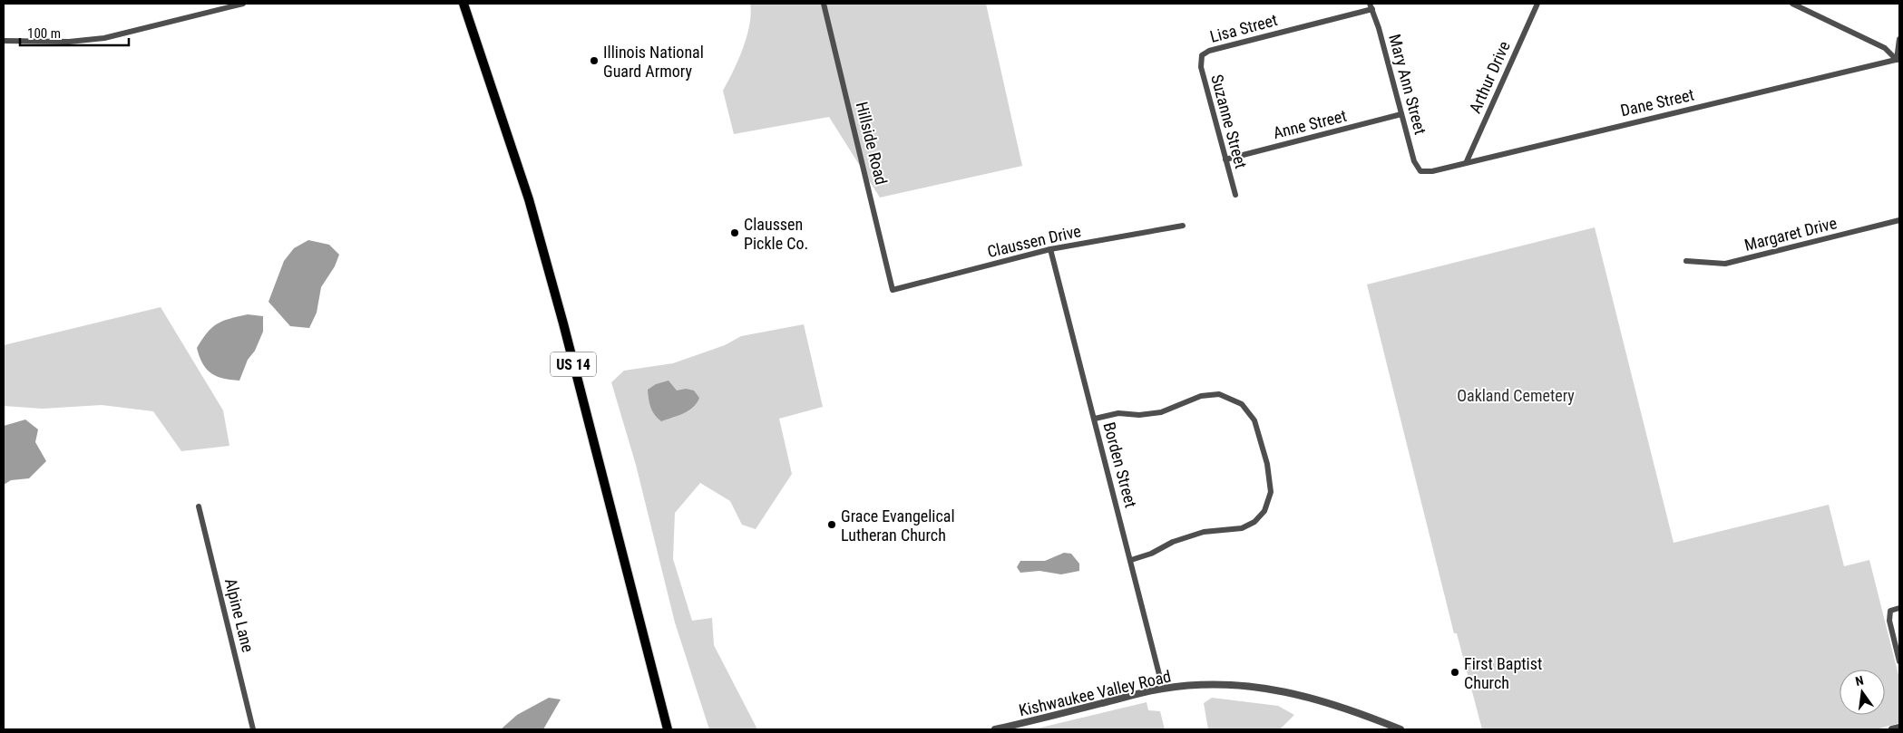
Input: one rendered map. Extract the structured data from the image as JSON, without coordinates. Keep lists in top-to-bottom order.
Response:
{
  "streets": {
    "main road": ["US 14"],
    "street": [
      "Lisa Street",
      "Arthur Drive",
      "Mary Ann Street",
      "Dane Street",
      "Suzanne Street",
      "Anne Street",
      "Hillside Road",
      "Margaret Drive",
      "Claussen Drive",
      "Borden Street",
      "Alpine Lane",
      "Kishwaukee Valley Road"
    ]
  },
  "crossings": [
    ["Lisa Street", "Mary Ann Street"],
    ["Lisa Street", "Suzanne Street"],
    ["Arthur Drive", "Dane Street"],
    ["Mary Ann Street", "Dane Street"],
    ["Mary Ann Street", "Anne Street"],
    ["Suzanne Street", "Anne Street"],
    ["Hillside Road", "Claussen Drive"],
    ["Claussen Drive", "Borden Street"],
    ["Borden Street", "Kishwaukee Valley Road"]
  ],
  "parks": ["Oakland Cemetery"],
  "places": [
    "Illinois National Guard Armory",
    "Claussen Pickle Co.",
    "Grace Evangelical Lutheran Church",
    "First Baptist Church"
  ],
  "scale_bar": "100 m",
  "north": "top"
}
